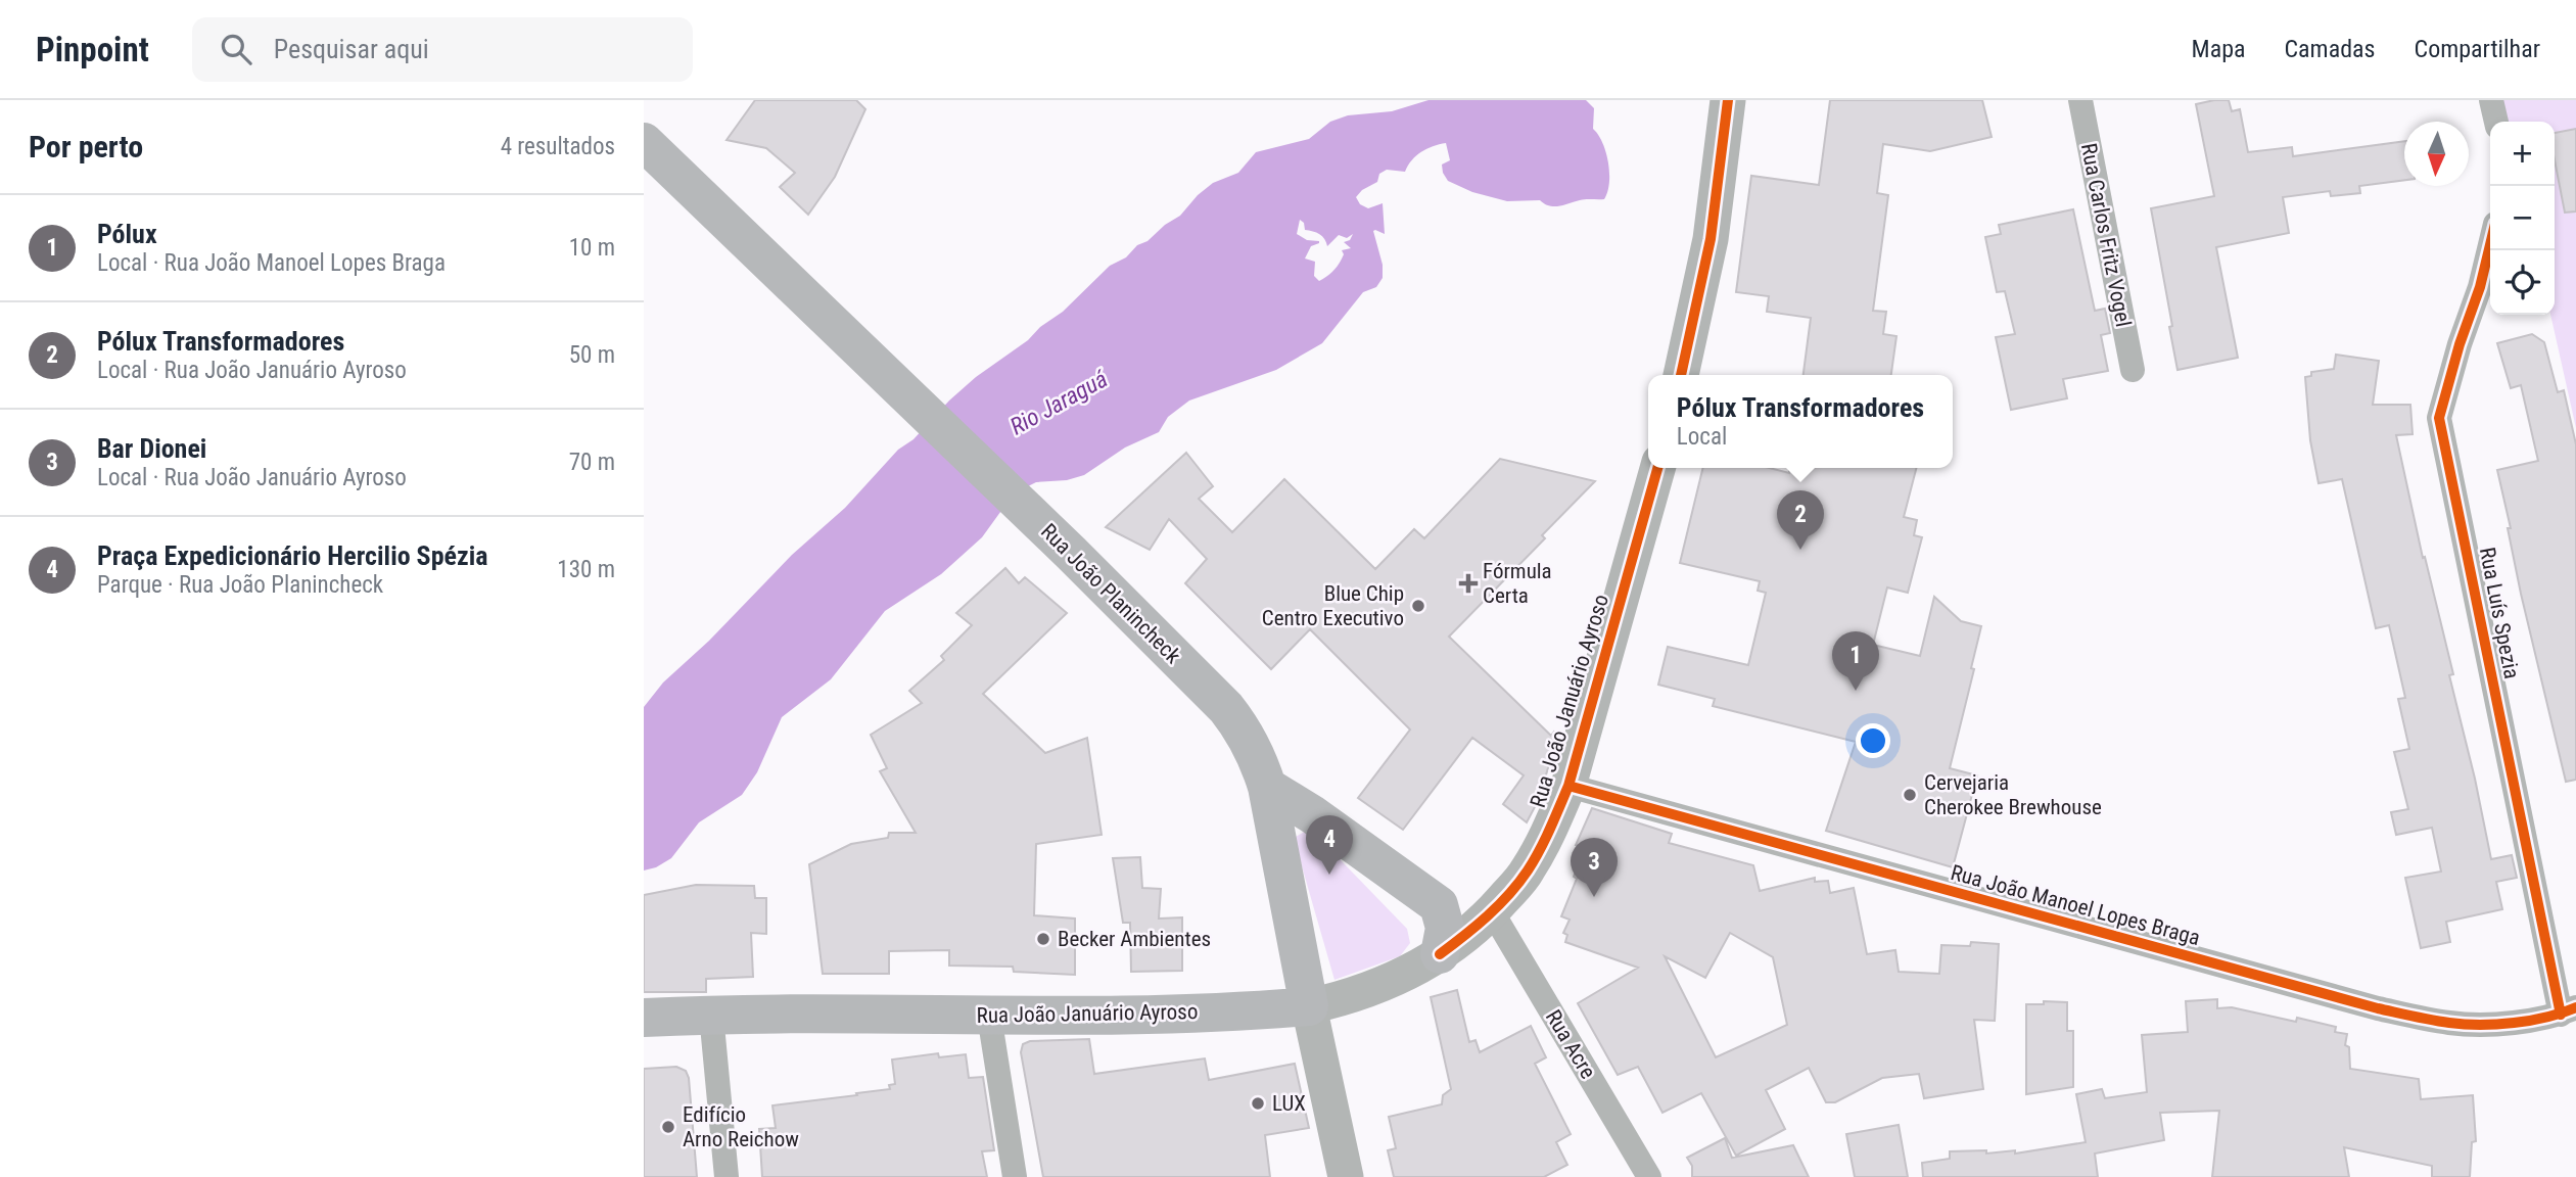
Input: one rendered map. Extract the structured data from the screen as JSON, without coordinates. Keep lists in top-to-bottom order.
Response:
{
  "streets": {
    "main road": ["Rua João Planincheck", "Rua João Januário Ayroso"],
    "street": [
      "Rua Carlos Fritz Vogel",
      "Rua Luís Spezia",
      "Rua João Manoel Lopes Braga",
      "Rua Acre"
    ]
  },
  "crossings": [
    ["Rua João Planincheck", "Rua João Januário Ayroso"],
    ["Rua Luís Spezia", "Rua João Manoel Lopes Braga"],
    ["Rua João Januário Ayroso", "Rua João Manoel Lopes Braga"],
    ["Rua João Januário Ayroso", "Rua Acre"]
  ],
  "water": ["Rio Jaraguá"],
  "places": {
    "health": ["Fórmula Certa"],
    "other": [
      "Blue Chip Centro Executivo",
      "Cervejaria Cherokee Brewhouse",
      "Becker Ambientes",
      "LUX",
      "Edifício Arno Reichow"
    ]
  },
  "north": "bottom",
  "page": {
    "header": "Pinpoint",
    "search": "Pesquisar aqui",
    "nav": ["Mapa", "Camadas", "Compartilhar"],
    "heading": ["Por perto", "4 resultados"],
    "map_buttons": ["+", "−"],
    "list": [
      {
        "mark": "1",
        "name": "Pólux",
        "note": "Local · Rua João Manoel Lopes Braga",
        "value": "10 m"
      },
      {
        "mark": "2",
        "name": "Pólux Transformadores",
        "note": "Local · Rua João Januário Ayroso",
        "value": "50 m"
      },
      {
        "mark": "3",
        "name": "Bar Dionei",
        "note": "Local · Rua João Januário Ayroso",
        "value": "70 m"
      },
      {
        "mark": "4",
        "name": "Praça Expedicionário Hercilio Spézia",
        "note": "Parque · Rua João Planincheck",
        "value": "130 m"
      }
    ],
    "popup": ["Pólux Transformadores", "Local"],
    "pins": [
      "2",
      "1",
      "4",
      "3"
    ]
  }
}
